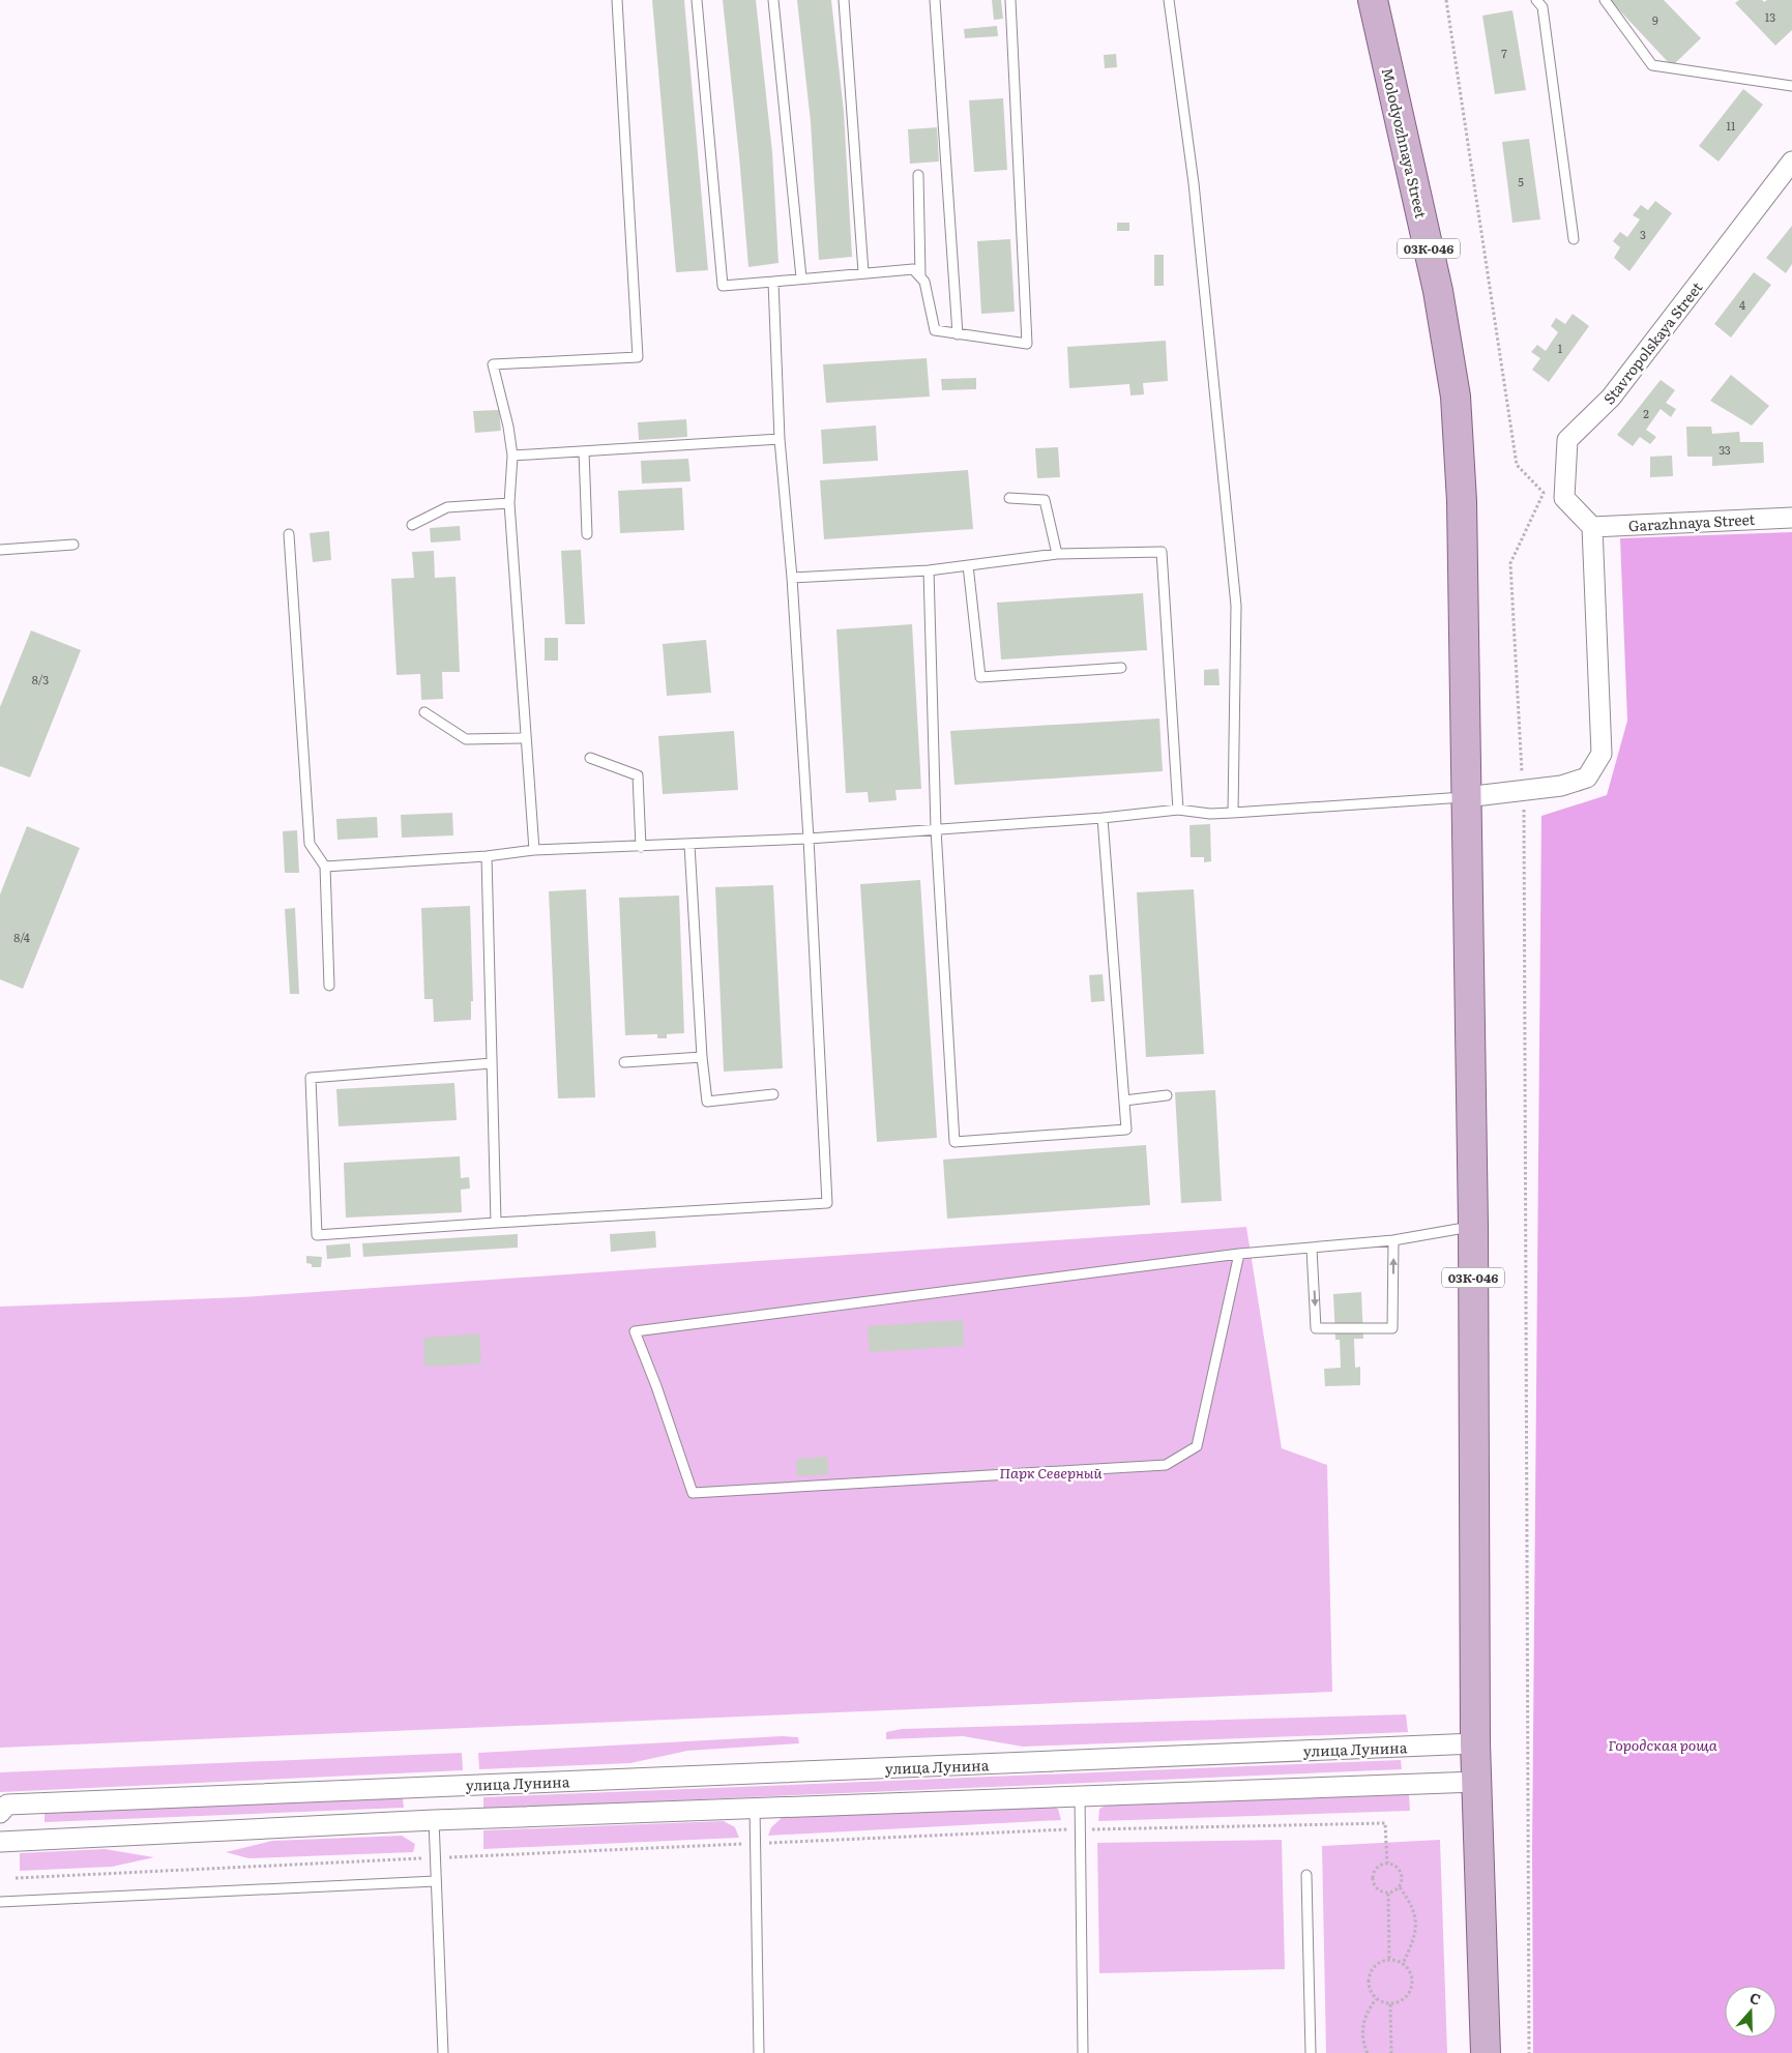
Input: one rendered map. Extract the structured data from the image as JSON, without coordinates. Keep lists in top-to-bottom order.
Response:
{
  "streets": {
    "main road": ["Molodyozhnaya Street", "03К-046"],
    "street": ["Stavropolskaya Street", "Garazhnaya Street", "улица Лунина"]
  },
  "crossings": [
    ["Molodyozhnaya Street", "03К-046"],
    ["03К-046", "улица Лунина"],
    ["Stavropolskaya Street", "Garazhnaya Street"]
  ],
  "parks": ["Парк Северный", "Городская роща"],
  "house_numbers": [
    "13",
    "9",
    "7",
    "11",
    "5",
    "3",
    "4",
    "1",
    "2",
    "33",
    "8/3",
    "8/4"
  ],
  "north": "top"
}
